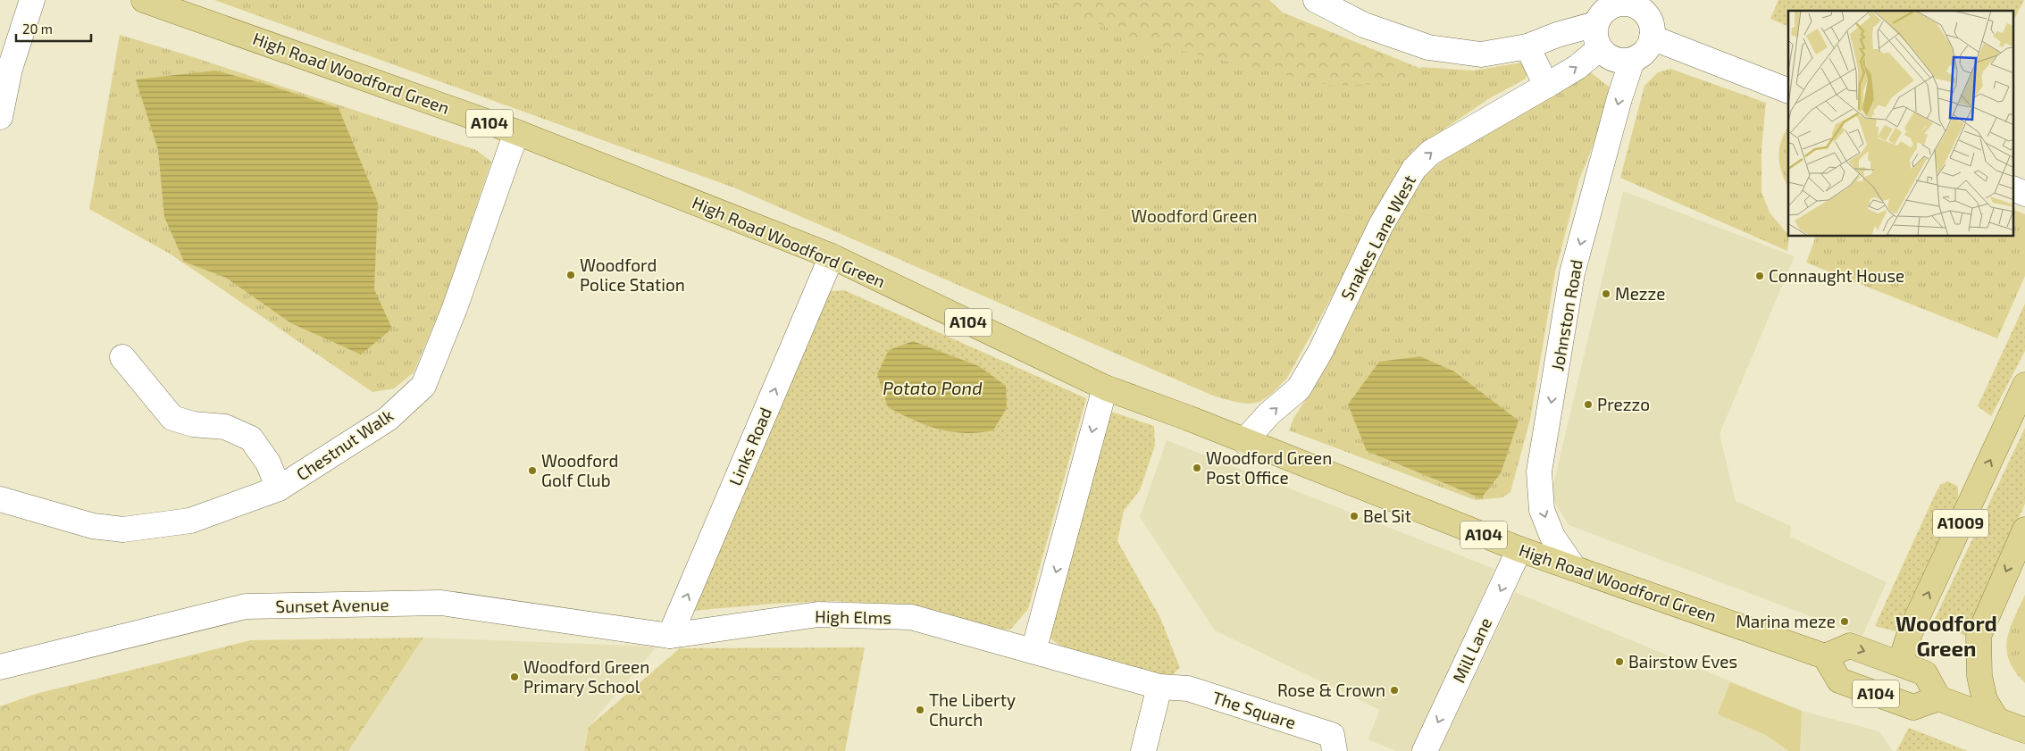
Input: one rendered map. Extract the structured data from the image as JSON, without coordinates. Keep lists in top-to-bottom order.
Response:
{
  "streets": {
    "main road": ["High Road Woodford Green", "A104", "A1009"],
    "street": [
      "Snakes Lane West",
      "Johnston Road",
      "Chestnut Walk",
      "Links Road",
      "Sunset Avenue",
      "High Elms",
      "Mill Lane",
      "The Square"
    ]
  },
  "crossings": [
    ["High Road Woodford Green", "A104"],
    ["High Road Woodford Green", "Snakes Lane West"],
    ["High Road Woodford Green", "Johnston Road"],
    ["High Road Woodford Green", "Chestnut Walk"],
    ["High Road Woodford Green", "Links Road"],
    ["High Road Woodford Green", "Mill Lane"],
    ["A104", "A1009"],
    ["Snakes Lane West", "Johnston Road"],
    ["Links Road", "Sunset Avenue"],
    ["Links Road", "High Elms"],
    ["Sunset Avenue", "High Elms"],
    ["High Elms", "The Square"]
  ],
  "one_way": [
    "Snakes Lane West",
    "Johnston Road",
    "Links Road",
    "Mill Lane"
  ],
  "districts": ["Woodford Green"],
  "water": ["Potato Pond"],
  "parks": ["Woodford Green"],
  "places": [
    "Woodford Police Station",
    "Connaught House",
    "Mezze",
    "Prezzo",
    "Woodford Green Post Office",
    "Woodford Golf Club",
    "Bel Sit",
    "Marina meze",
    "Bairstow Eves",
    "Woodford Green Primary School",
    "Rose & Crown",
    "The Liberty Church"
  ],
  "scale_bar": "20 m"
}
